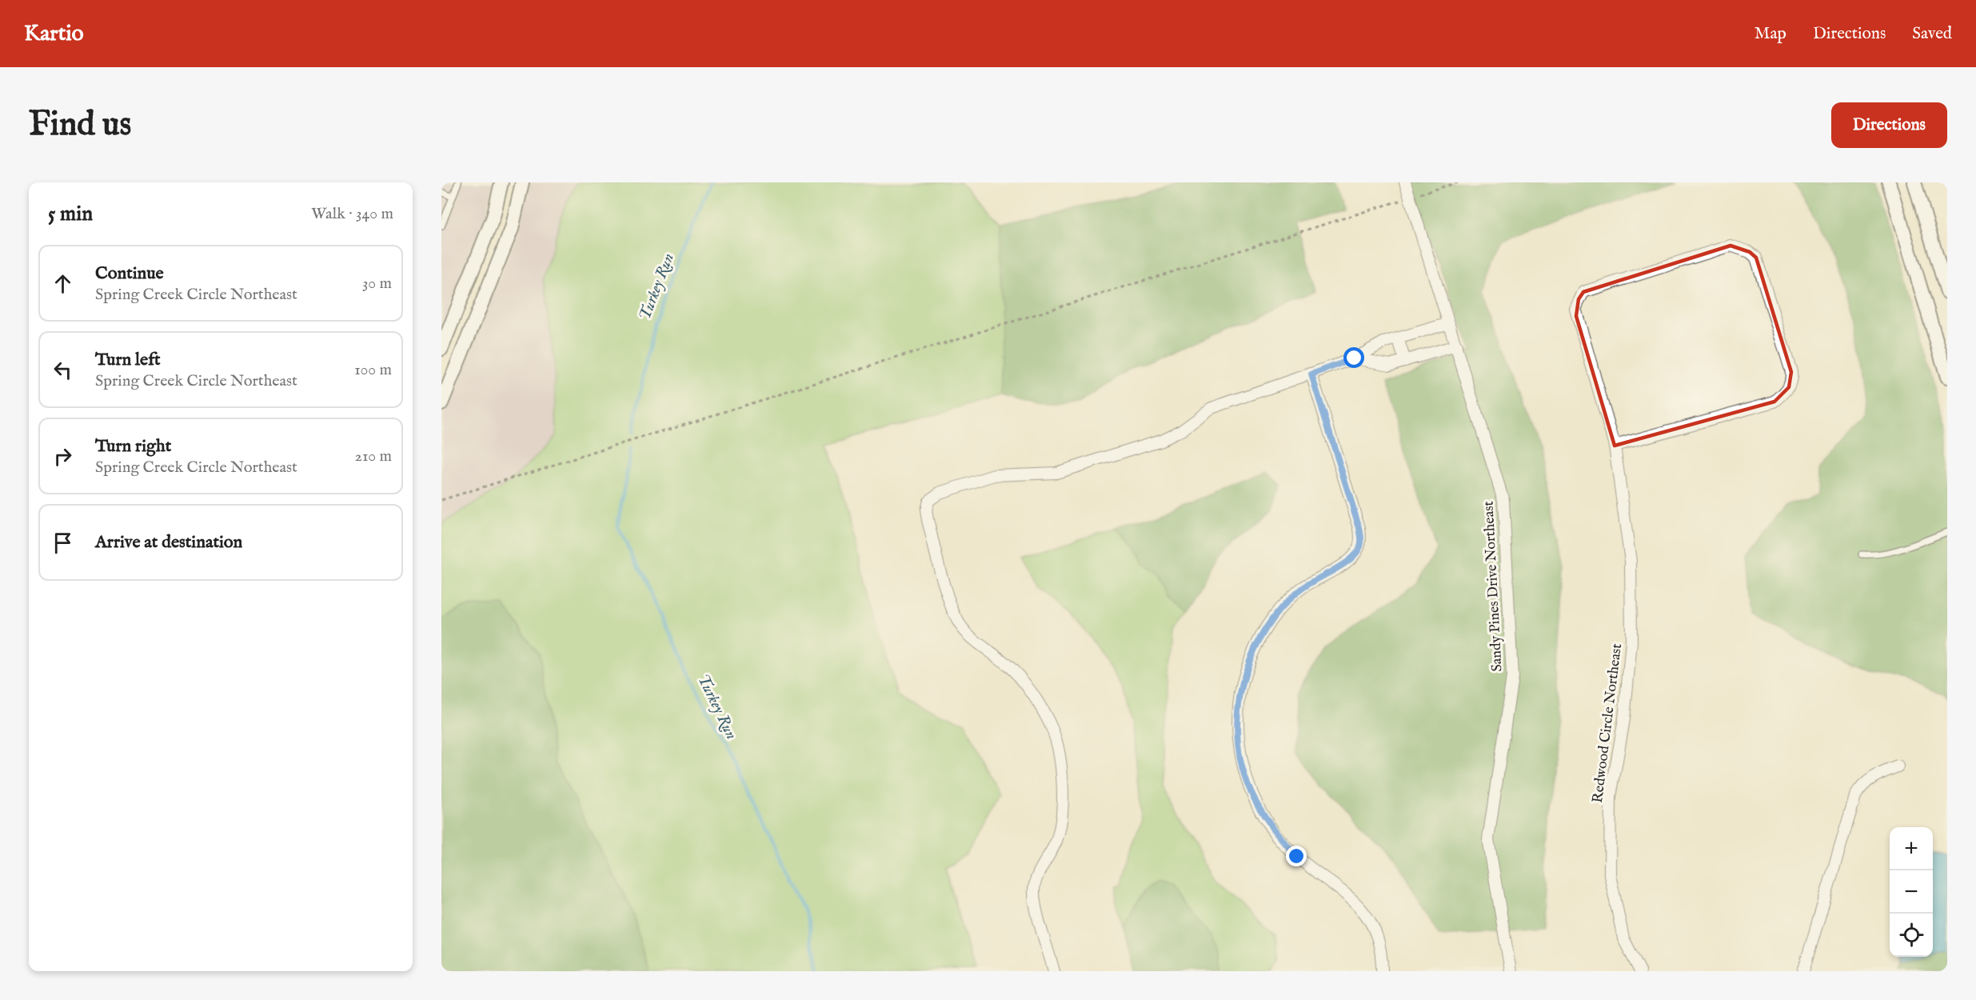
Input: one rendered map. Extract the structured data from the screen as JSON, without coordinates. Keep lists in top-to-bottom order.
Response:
{
  "streets": {
    "street": ["Sandy Pines Drive Northeast", "Redwood Circle Northeast"]
  },
  "water": ["Turkey Run"],
  "page": {
    "header": "Kartio",
    "nav": ["Map", "Directions", "Saved"],
    "buttons": "Directions",
    "title": "Find us",
    "heading": ["5 min", "Walk · 340 m"],
    "list": [
      ["Continue", "Spring Creek Circle Northeast", "30 m"],
      ["Turn left", "Spring Creek Circle Northeast", "100 m"],
      ["Turn right", "Spring Creek Circle Northeast", "210 m"],
      "Arrive at destination"
    ],
    "map_buttons": ["+", "−"]
  }
}
